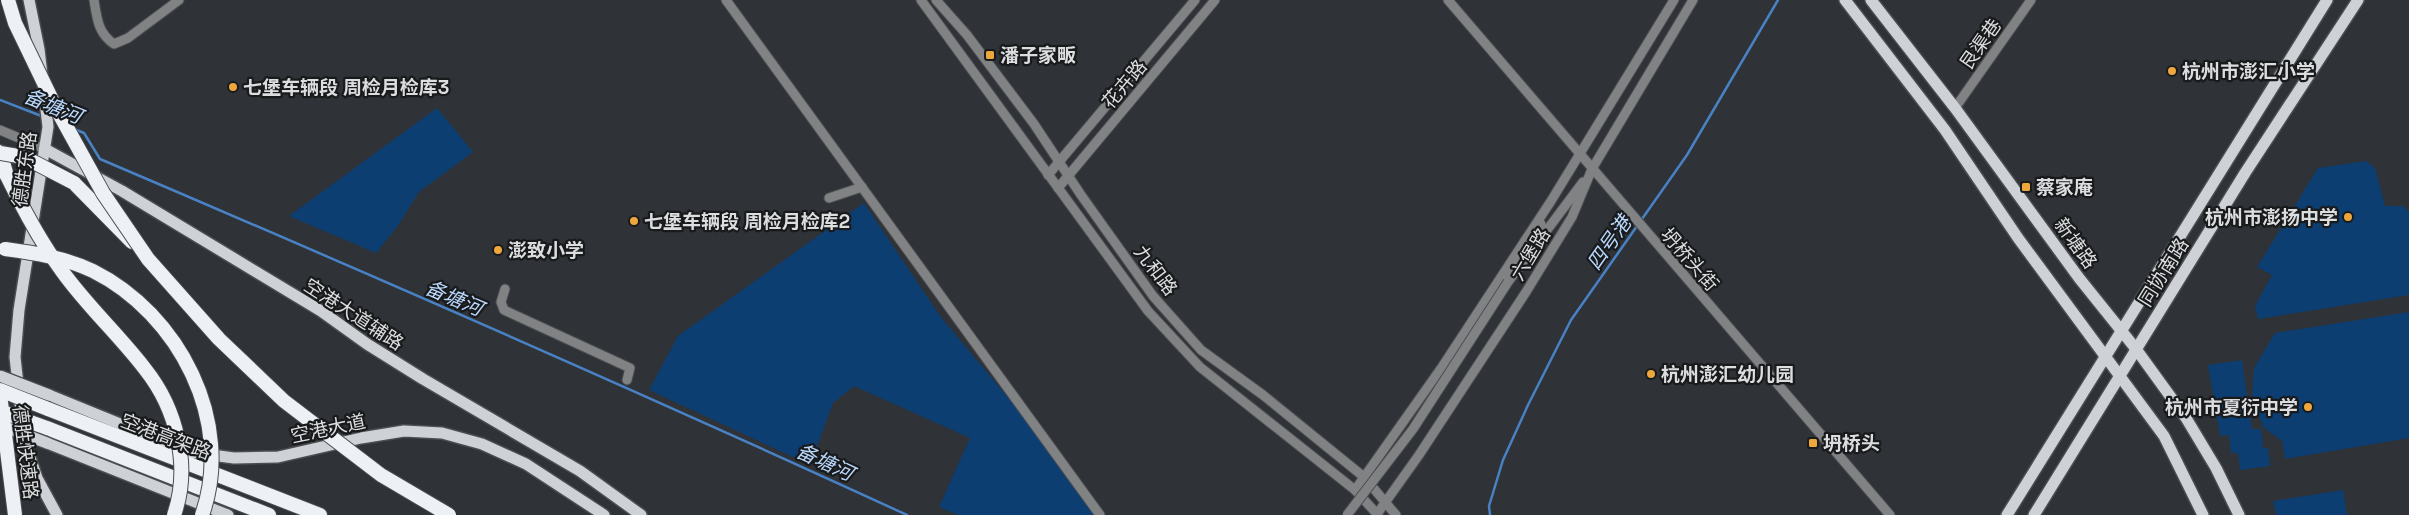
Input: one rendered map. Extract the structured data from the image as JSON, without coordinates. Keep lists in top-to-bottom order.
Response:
{
  "streets": {
    "highway": ["空港高架路", "德胜快速路"],
    "main road": [
      "德胜东路",
      "新塘路",
      "同协南路",
      "空港大道辅路",
      "空港大道"
    ],
    "street": [
      "艮渠巷",
      "花卉路",
      "六堡路",
      "坍桥头街",
      "九和路"
    ]
  },
  "crossings": [
    ["艮渠巷", "新塘路"],
    ["花卉路", "九和路"],
    ["德胜东路", "空港大道辅路"],
    ["新塘路", "同协南路"],
    ["六堡路", "坍桥头街"],
    ["六堡路", "九和路"],
    ["空港大道", "空港高架路"],
    ["空港高架路", "德胜快速路"]
  ],
  "water": ["备塘河", "四号港"],
  "places": {
    "transit": ["潘子家畈", "蔡家庵", "坍桥头"],
    "other": [
      "杭州市澎汇小学",
      "七堡车辆段 周检月检库3",
      "杭州市澎扬中学",
      "七堡车辆段 周检月检库2",
      "澎致小学",
      "杭州澎汇幼儿园",
      "杭州市夏衍中学"
    ]
  }
}
